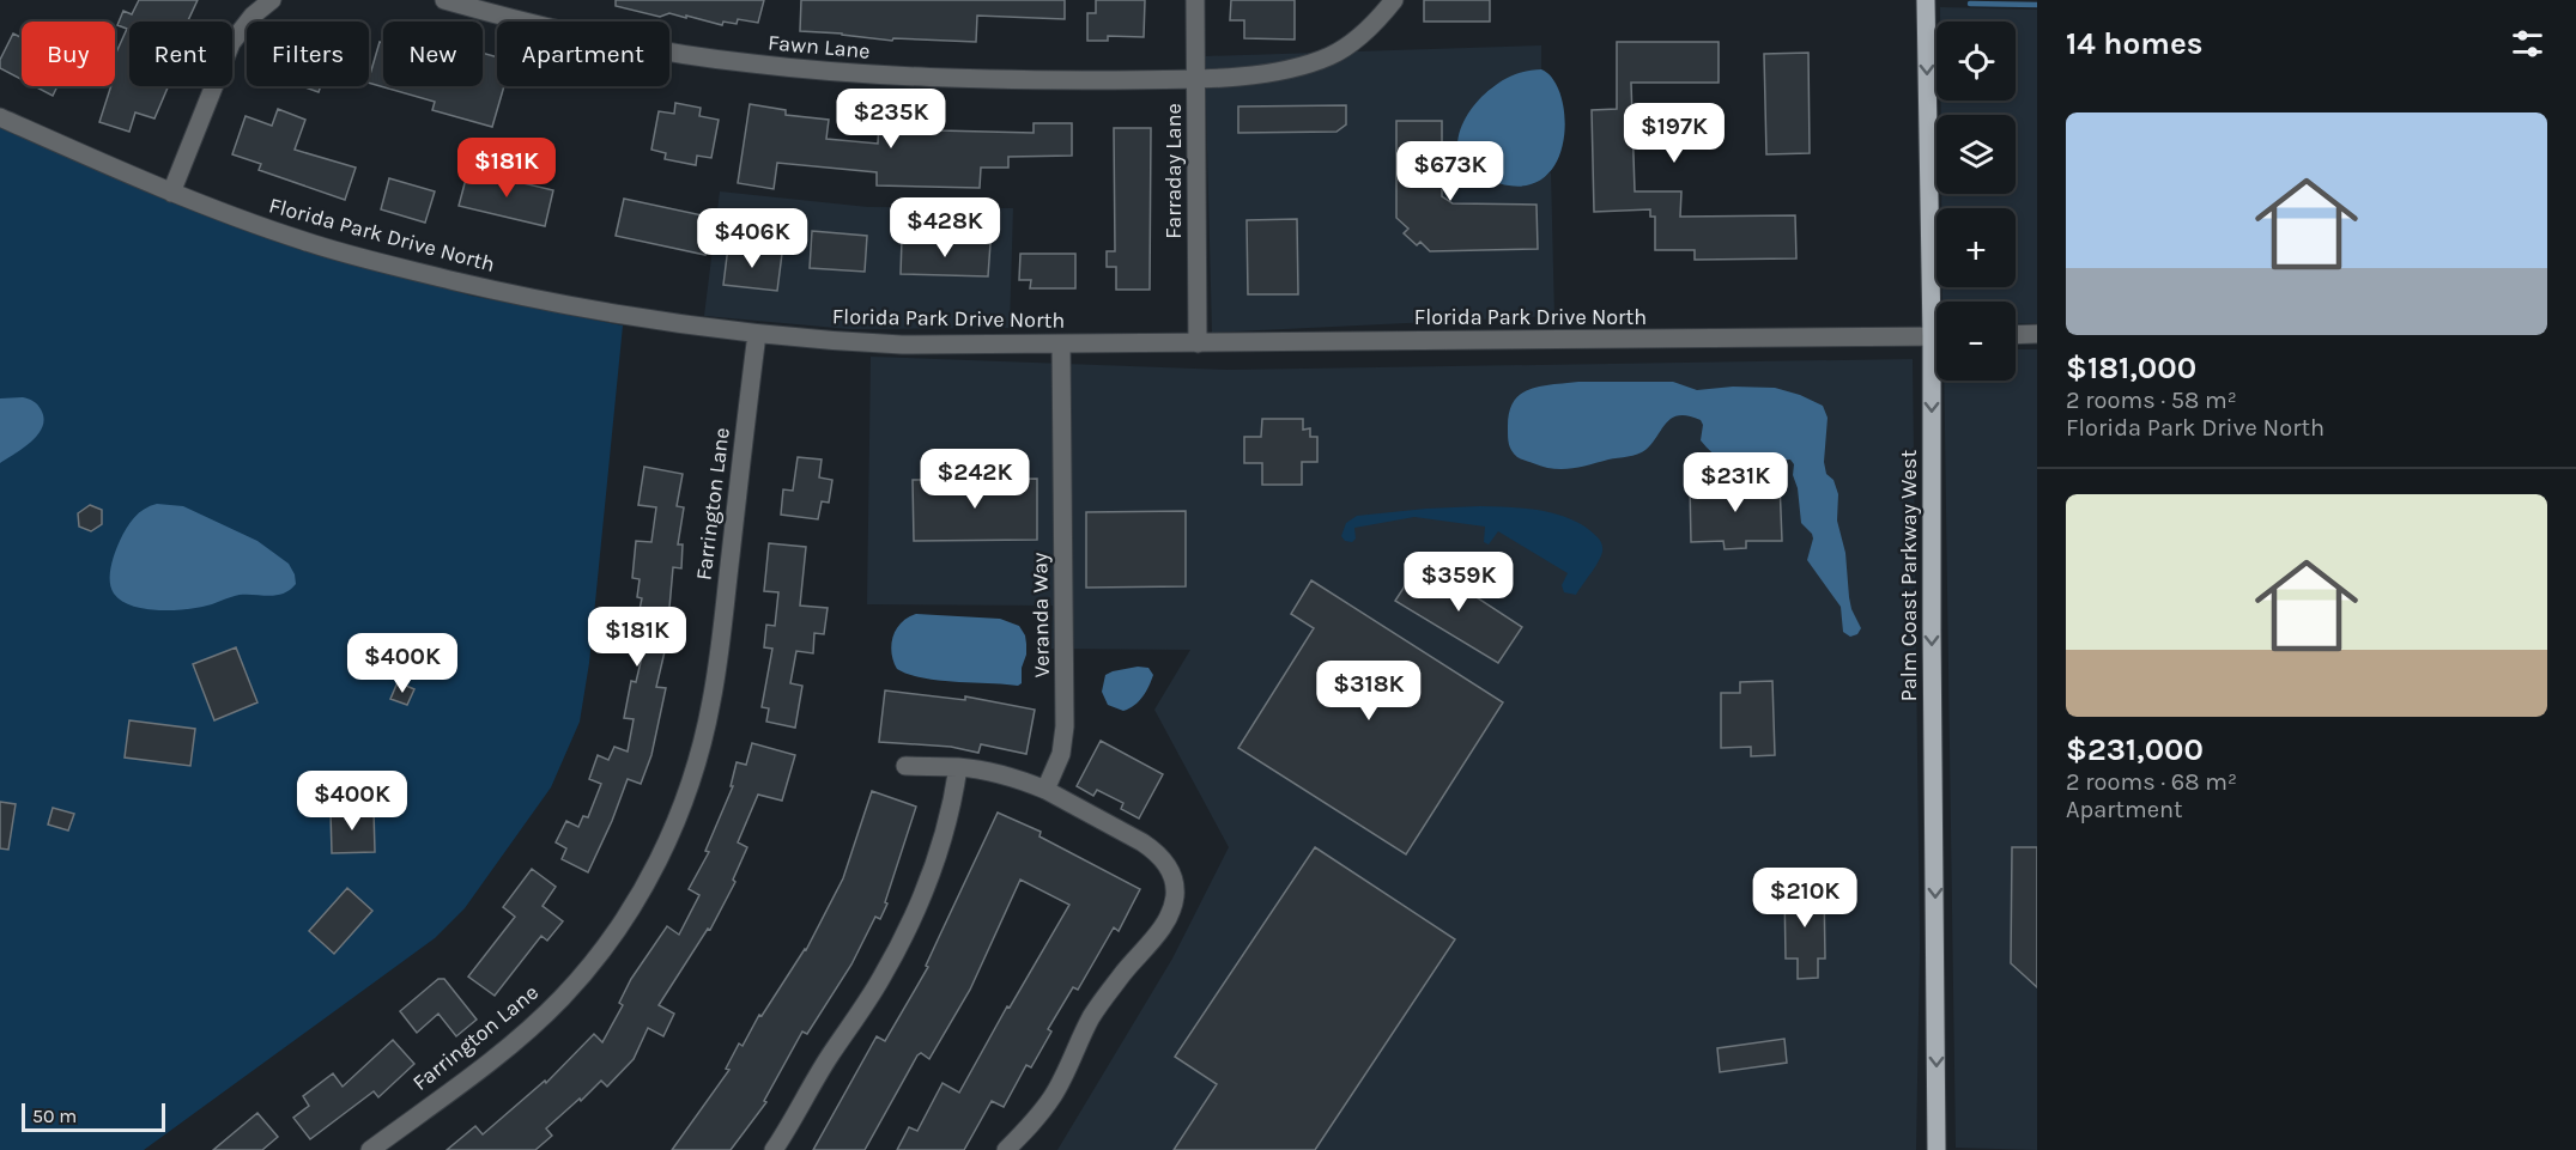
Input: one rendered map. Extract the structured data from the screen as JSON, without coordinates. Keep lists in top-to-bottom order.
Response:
{
  "streets": {
    "main road": ["Palm Coast Parkway West"],
    "street": [
      "Fawn Lane",
      "Farraday Lane",
      "Florida Park Drive North",
      "Farrington Lane",
      "Veranda Way"
    ]
  },
  "crossings": [
    ["Fawn Lane", "Farraday Lane"],
    ["Farraday Lane", "Florida Park Drive North"],
    ["Florida Park Drive North", "Farrington Lane"],
    ["Florida Park Drive North", "Veranda Way"]
  ],
  "one_way": ["Palm Coast Parkway West"],
  "scale_bar": "50 m",
  "page": {
    "heading": "14 homes",
    "map_buttons": ["+", "−"],
    "chip": [
      "Buy",
      "Rent",
      "Filters",
      "New",
      "Apartment"
    ],
    "list": [
      {
        "name": "$181,000",
        "note": "2 rooms · 58 m² · Florida Park Drive North"
      },
      {
        "name": "$231,000",
        "note": "2 rooms · 68 m² · Apartment"
      }
    ],
    "price": [
      "$235K",
      "$197K",
      "$181K",
      "$673K",
      "$428K",
      "$406K",
      "$242K",
      "$231K",
      "$359K",
      "$181K",
      "$400K",
      "$318K",
      "$400K",
      "$210K"
    ],
    "scale": "50 m"
  }
}
